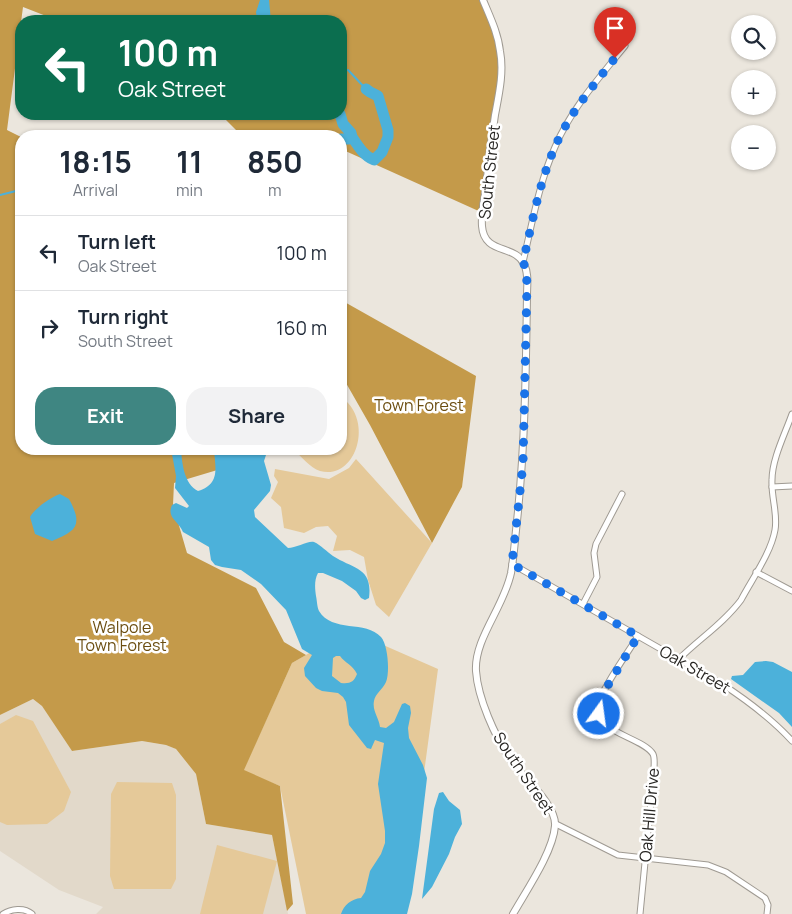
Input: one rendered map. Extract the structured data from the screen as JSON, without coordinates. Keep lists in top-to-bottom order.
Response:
{
  "streets": {
    "street": ["South Street", "Oak Street", "Oak Hill Drive"]
  },
  "crossings": [
    ["South Street", "Oak Street"],
    ["Oak Street", "Oak Hill Drive"]
  ],
  "parks": ["Town Forest", "Walpole Town Forest"],
  "page": {
    "map_buttons": ["+", "−"],
    "turn": ["100 m", "Oak Street"],
    "eta": [
      "18:15",
      "Arrival",
      "11",
      "min",
      "850",
      "m"
    ],
    "list": [
      {
        "name": "Turn left",
        "note": "Oak Street",
        "value": "100 m"
      },
      {
        "name": "Turn right",
        "note": "South Street",
        "value": "160 m"
      }
    ],
    "buttons": ["Exit", "Share"]
  }
}
